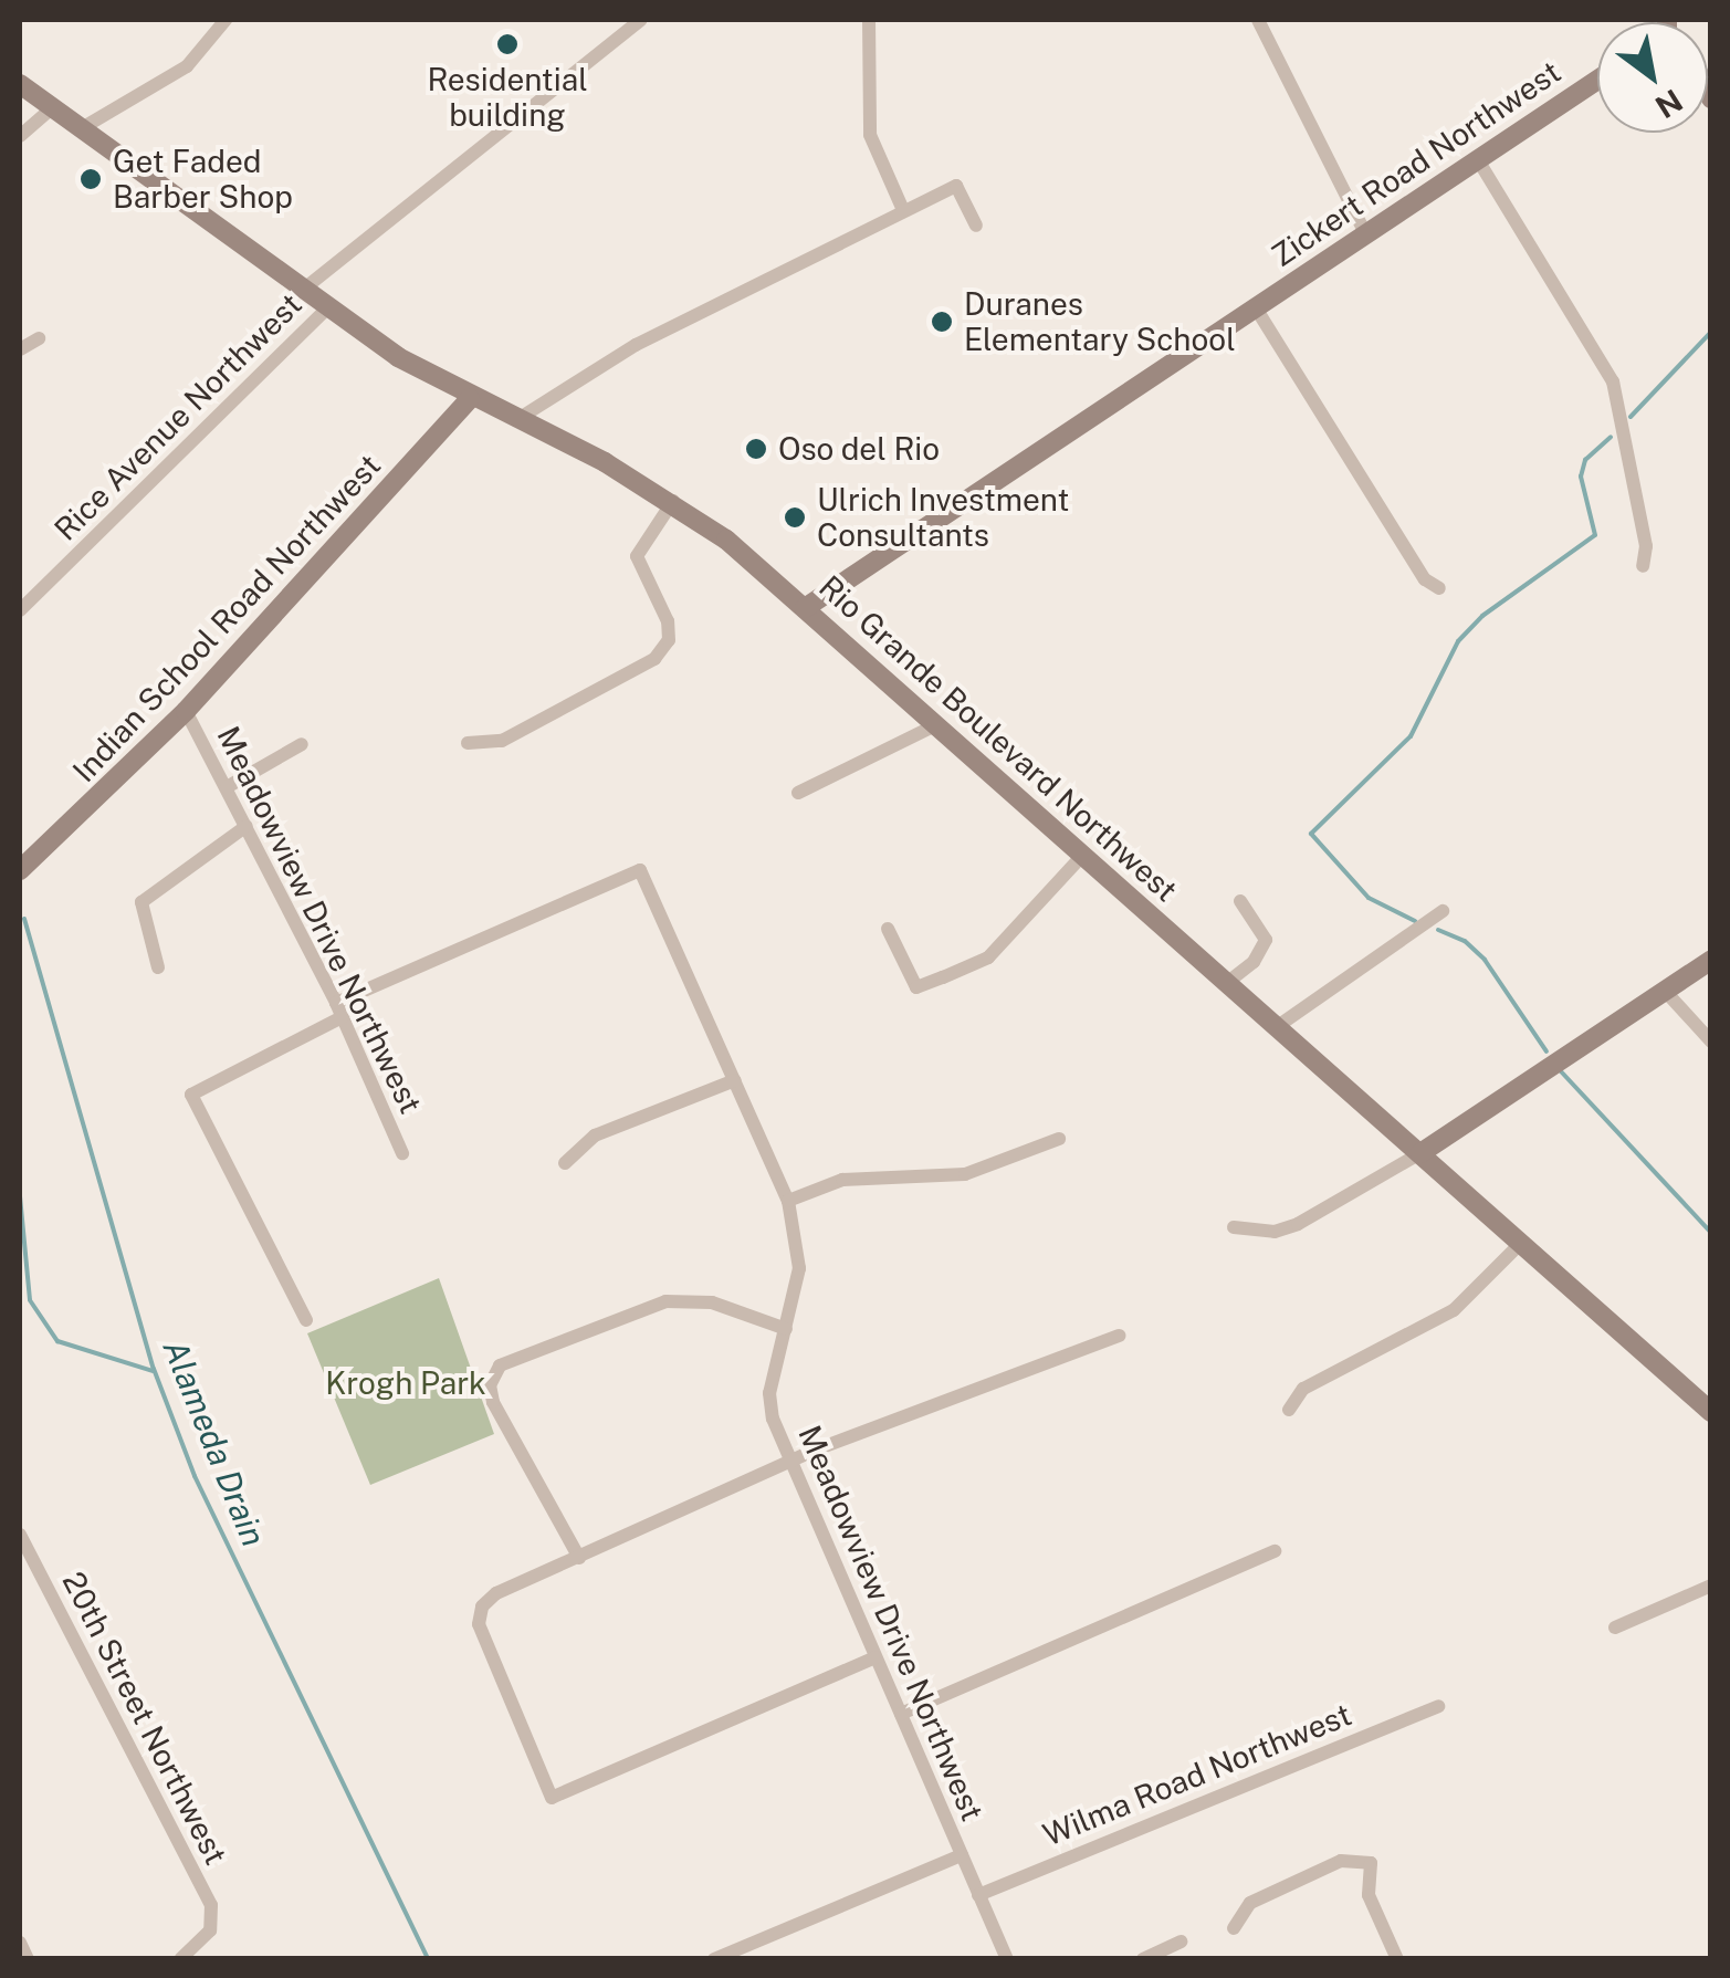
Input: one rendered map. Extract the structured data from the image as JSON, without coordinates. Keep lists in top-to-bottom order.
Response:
{
  "streets": {
    "main road": ["Zickert Road Northwest", "Indian School Road Northwest", "Rio Grande Boulevard Northwest"],
    "street": [
      "Rice Avenue Northwest",
      "Meadowview Drive Northwest",
      "20th Street Northwest",
      "Wilma Road Northwest"
    ]
  },
  "crossings": [
    ["Zickert Road Northwest", "Rio Grande Boulevard Northwest"],
    ["Rice Avenue Northwest", "Rio Grande Boulevard Northwest"],
    ["Indian School Road Northwest", "Rio Grande Boulevard Northwest"],
    ["Indian School Road Northwest", "Meadowview Drive Northwest"],
    ["Meadowview Drive Northwest", "Wilma Road Northwest"]
  ],
  "water": ["Alameda Drain"],
  "parks": ["Krogh Park"],
  "places": [
    "Residential building",
    "Get Faded Barber Shop",
    "Duranes Elementary School",
    "Oso del Rio",
    "Ulrich Investment Consultants"
  ],
  "north": "bottom right"
}
